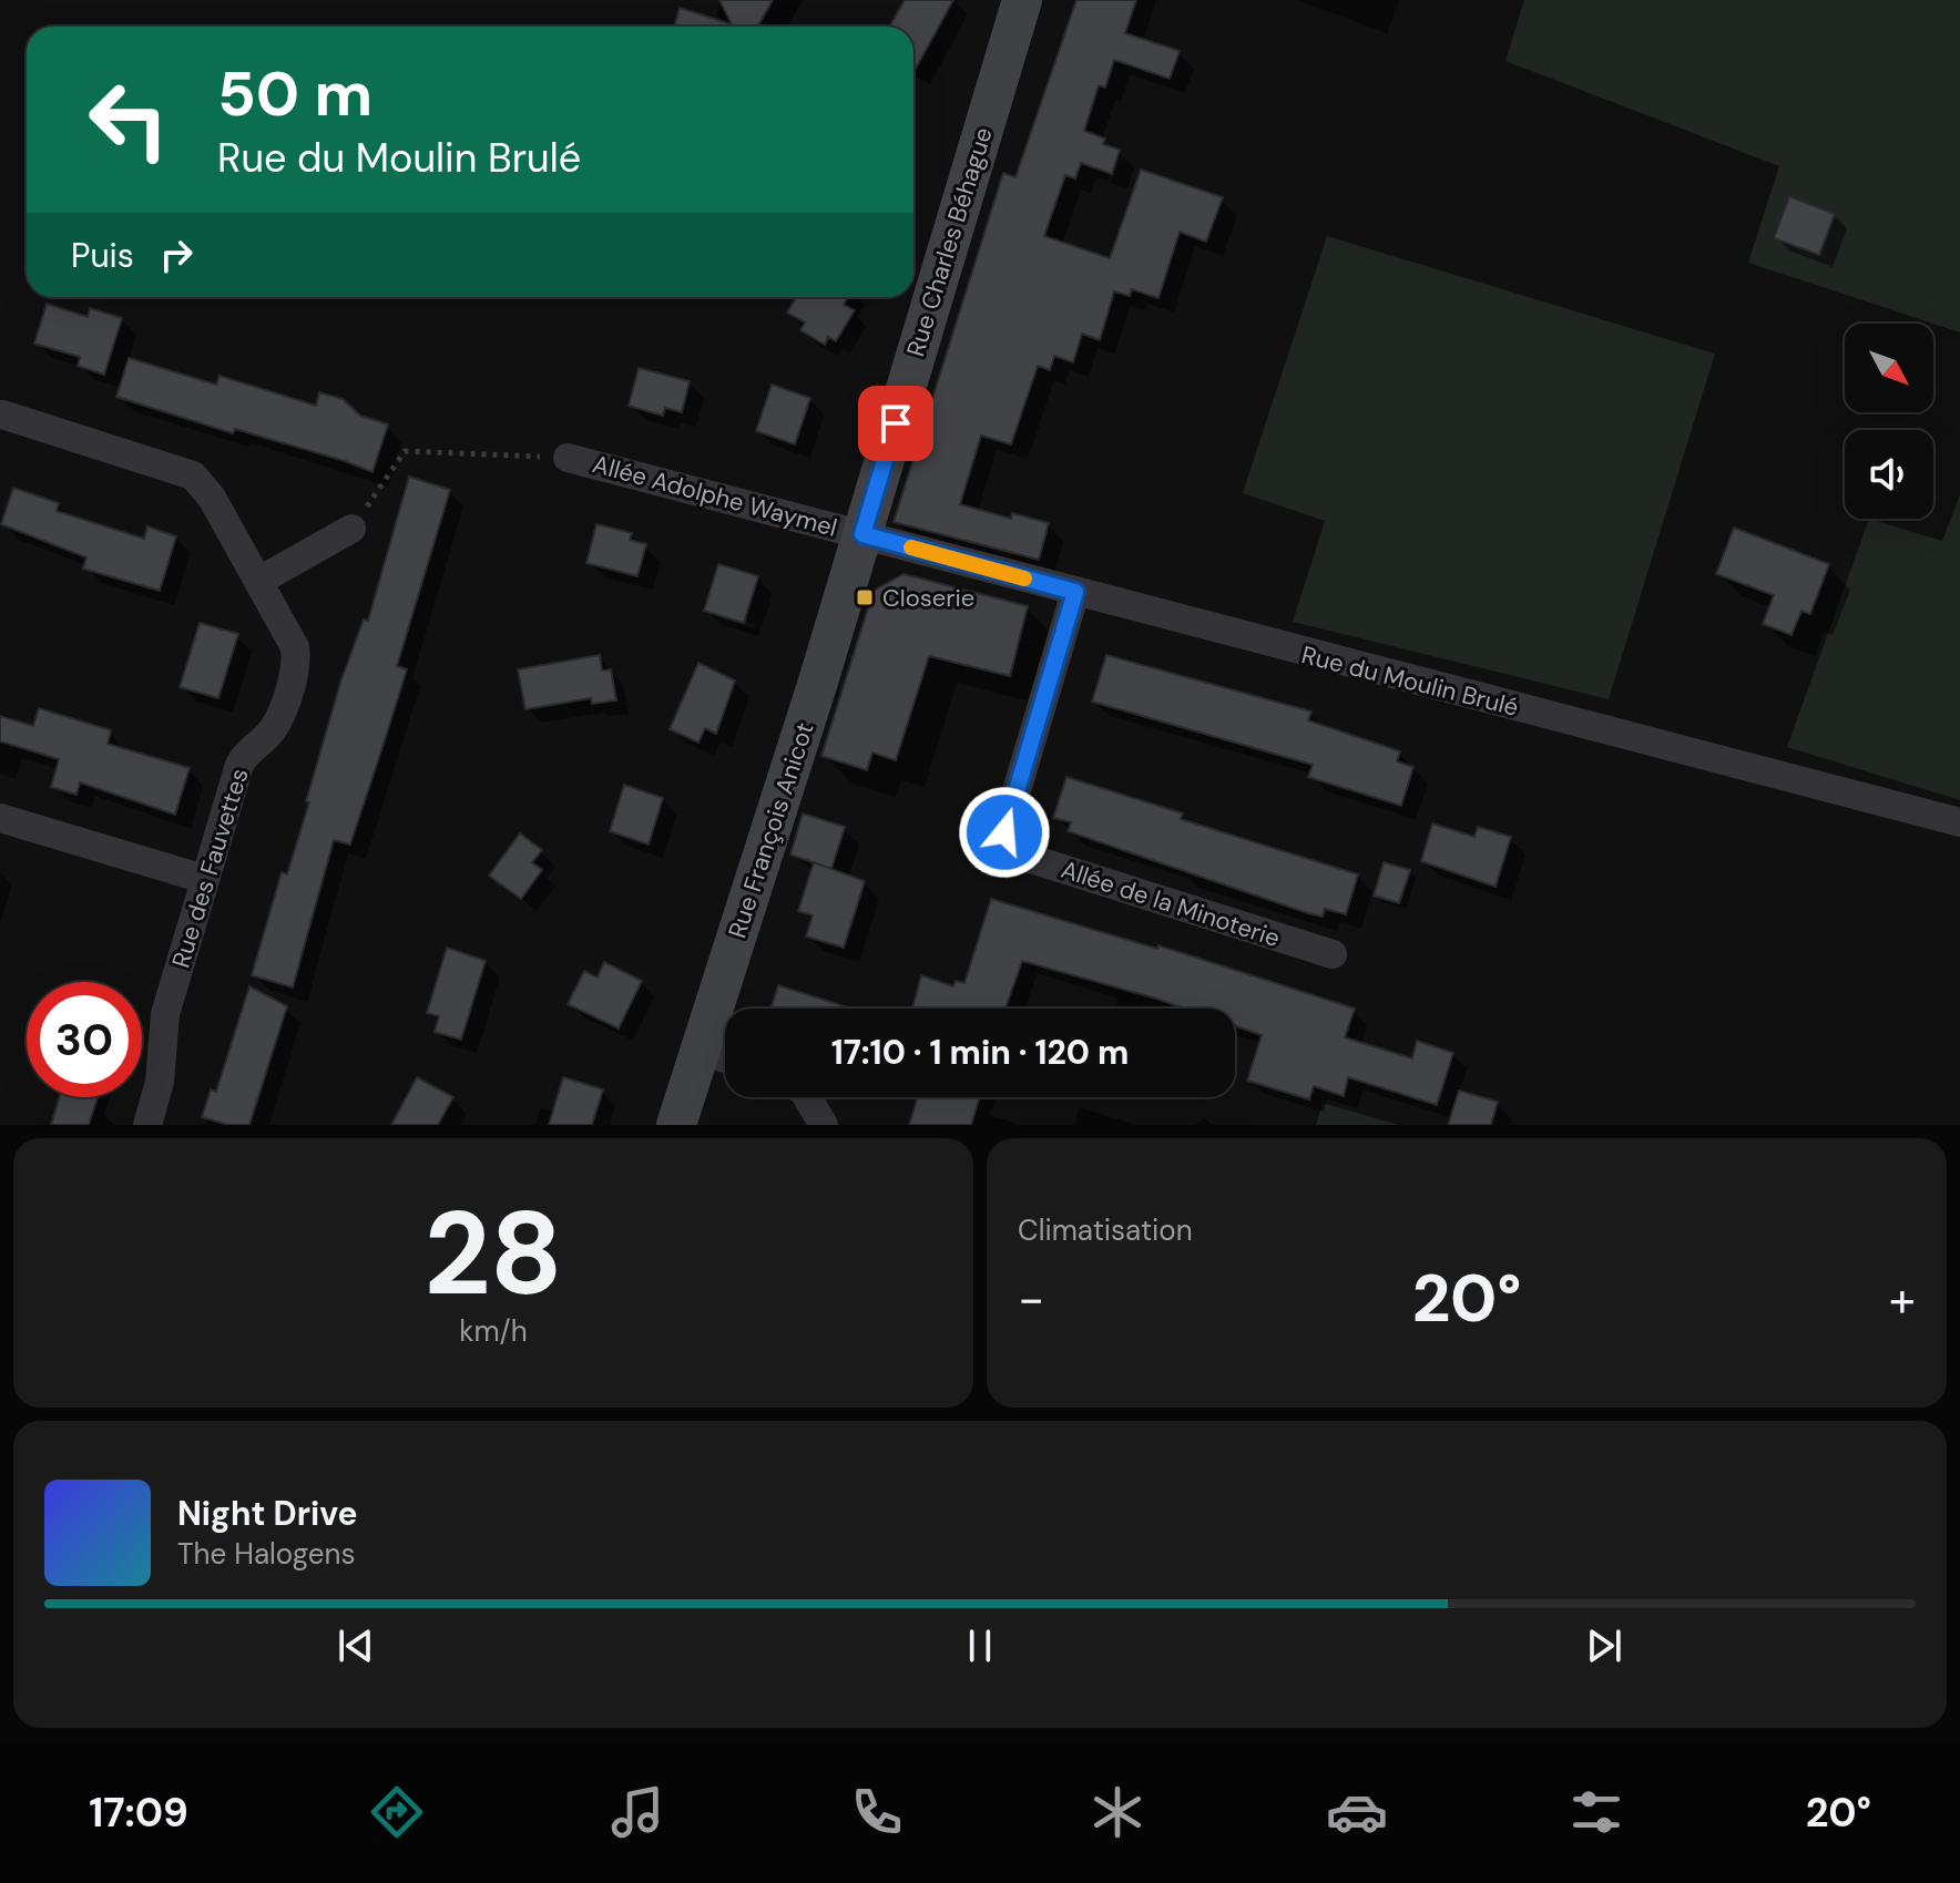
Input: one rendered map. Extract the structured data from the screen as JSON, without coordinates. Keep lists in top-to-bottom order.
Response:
{
  "streets": {
    "street": [
      "Rue Charles Béhague",
      "Allée Adolphe Waymel",
      "Rue du Moulin Brulé",
      "Rue François Anicot",
      "Rue des Fauvettes",
      "Allée de la Minoterie"
    ]
  },
  "crossings": [
    ["Rue Charles Béhague", "Allée Adolphe Waymel"],
    ["Rue Charles Béhague", "Rue du Moulin Brulé"],
    ["Rue Charles Béhague", "Rue François Anicot"],
    ["Allée Adolphe Waymel", "Rue du Moulin Brulé"],
    ["Allée Adolphe Waymel", "Rue François Anicot"],
    ["Rue du Moulin Brulé", "Rue François Anicot"],
    ["Rue du Moulin Brulé", "Allée de la Minoterie"]
  ],
  "places": {
    "transit": ["Closerie"]
  },
  "north": "bottom right",
  "page": {
    "turn": ["50 m", "Rue du Moulin Brulé"],
    "then": "Puis",
    "limit": "30",
    "trip": "17:10 · 1 min · 120 m",
    "tile": [
      ["28", "km/h"],
      "Climatisation"
    ],
    "heat": ["−", "20°", "+"],
    "song": ["Night Drive", "The Halogens"],
    "tabs": ["17:09", "20°"]
  }
}
